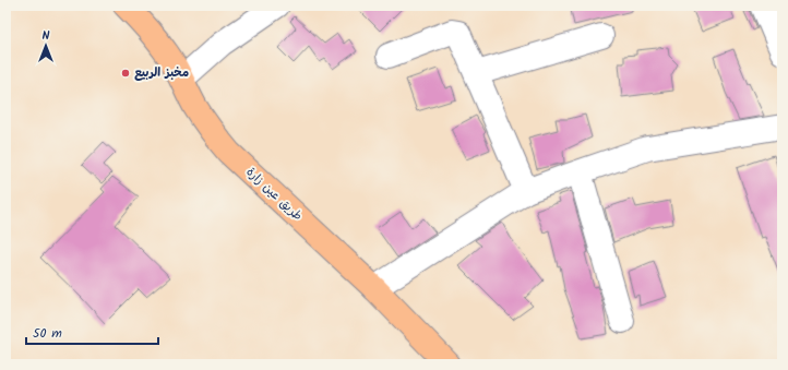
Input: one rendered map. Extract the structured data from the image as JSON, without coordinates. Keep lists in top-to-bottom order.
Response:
{
  "streets": {
    "main road": ["طريق عين زارة"]
  },
  "places": ["مخبز الربيع"],
  "scale_bar": "50 m",
  "north": "top"
}
